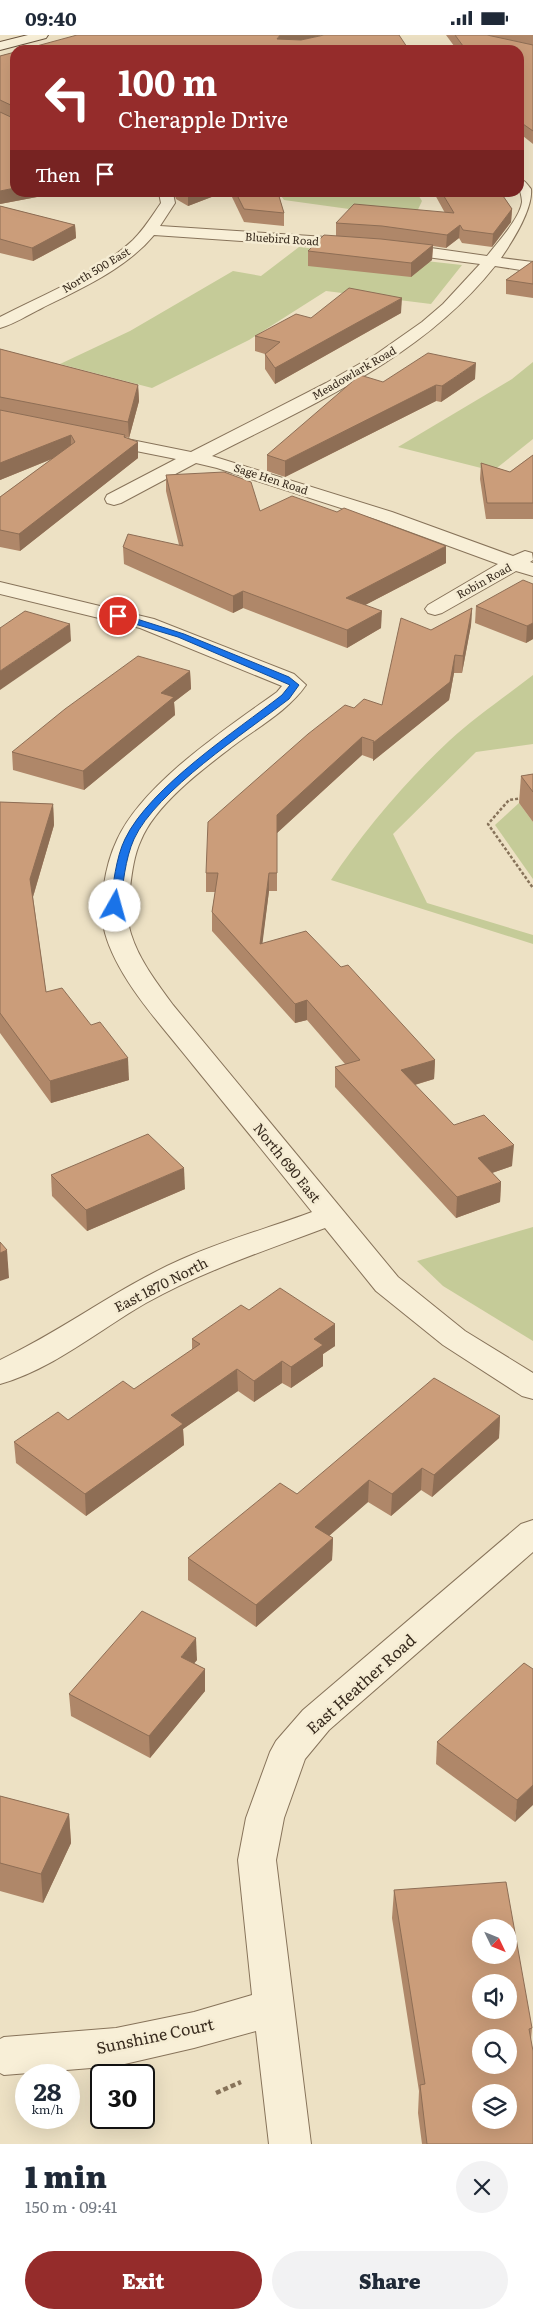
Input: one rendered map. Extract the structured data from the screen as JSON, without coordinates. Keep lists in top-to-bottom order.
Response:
{
  "streets": {
    "street": [
      "Bluebird Road",
      "North 500 East",
      "Meadowlark Road",
      "Sage Hen Road",
      "Robin Road",
      "North 690 East",
      "East 1870 North",
      "East Heather Road",
      "Sunshine Court"
    ]
  },
  "crossings": [
    ["Bluebird Road", "North 500 East"],
    ["Bluebird Road", "Meadowlark Road"],
    ["Meadowlark Road", "Sage Hen Road"],
    ["Sage Hen Road", "Robin Road"],
    ["North 690 East", "East 1870 North"],
    ["East Heather Road", "Sunshine Court"]
  ],
  "north": "bottom right",
  "page": {
    "status": "09:40",
    "turn": ["100 m", "Cherapple Drive"],
    "then": "Then",
    "speed": "28 km/h",
    "limit": "30",
    "heading": ["1 min", "150 m · 09:41"],
    "buttons": ["Exit", "Share"]
  }
}
